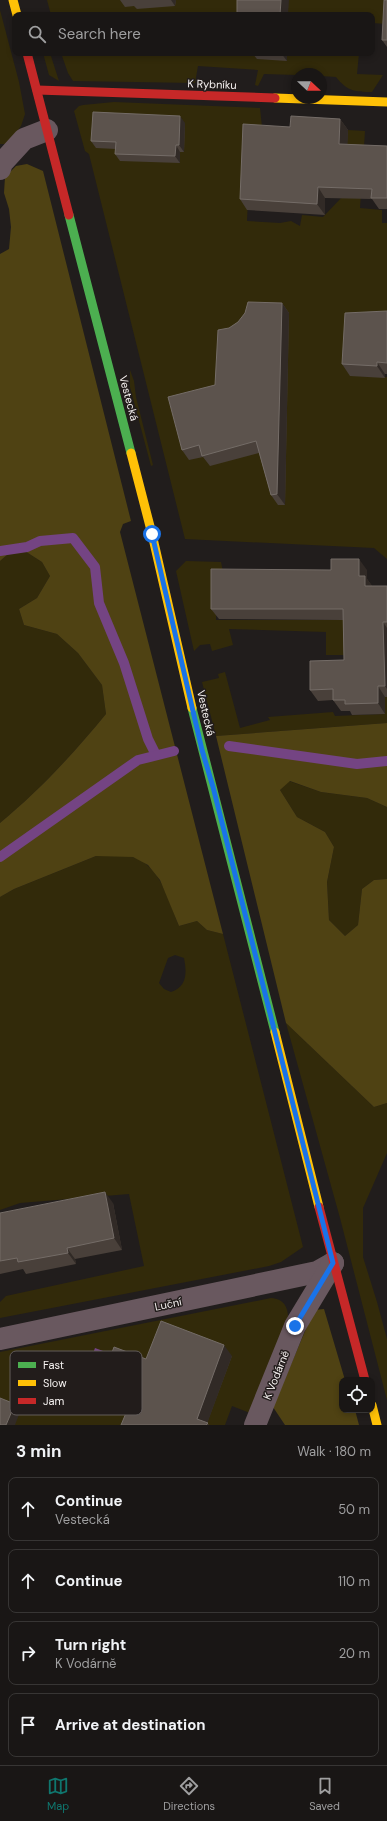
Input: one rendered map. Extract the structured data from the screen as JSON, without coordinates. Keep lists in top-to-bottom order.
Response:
{
  "streets": {
    "street": [
      "K Rybníku",
      "Vestecká",
      "Luční",
      "K Vodárně"
    ]
  },
  "crossings": [
    ["K Rybníku", "Vestecká"],
    ["Vestecká", "Luční"],
    ["Vestecká", "K Vodárně"],
    ["Luční", "K Vodárně"]
  ],
  "legend": ["Fast", "Slow", "Jam"],
  "north": "right",
  "page": {
    "search": "Search here",
    "heading": ["3 min", "Walk · 180 m"],
    "list": [
      ["Continue", "Vestecká", "50 m"],
      ["Continue", "110 m"],
      ["Turn right", "K Vodárně", "20 m"],
      "Arrive at destination"
    ],
    "nav": ["Map", "Directions", "Saved"]
  }
}
